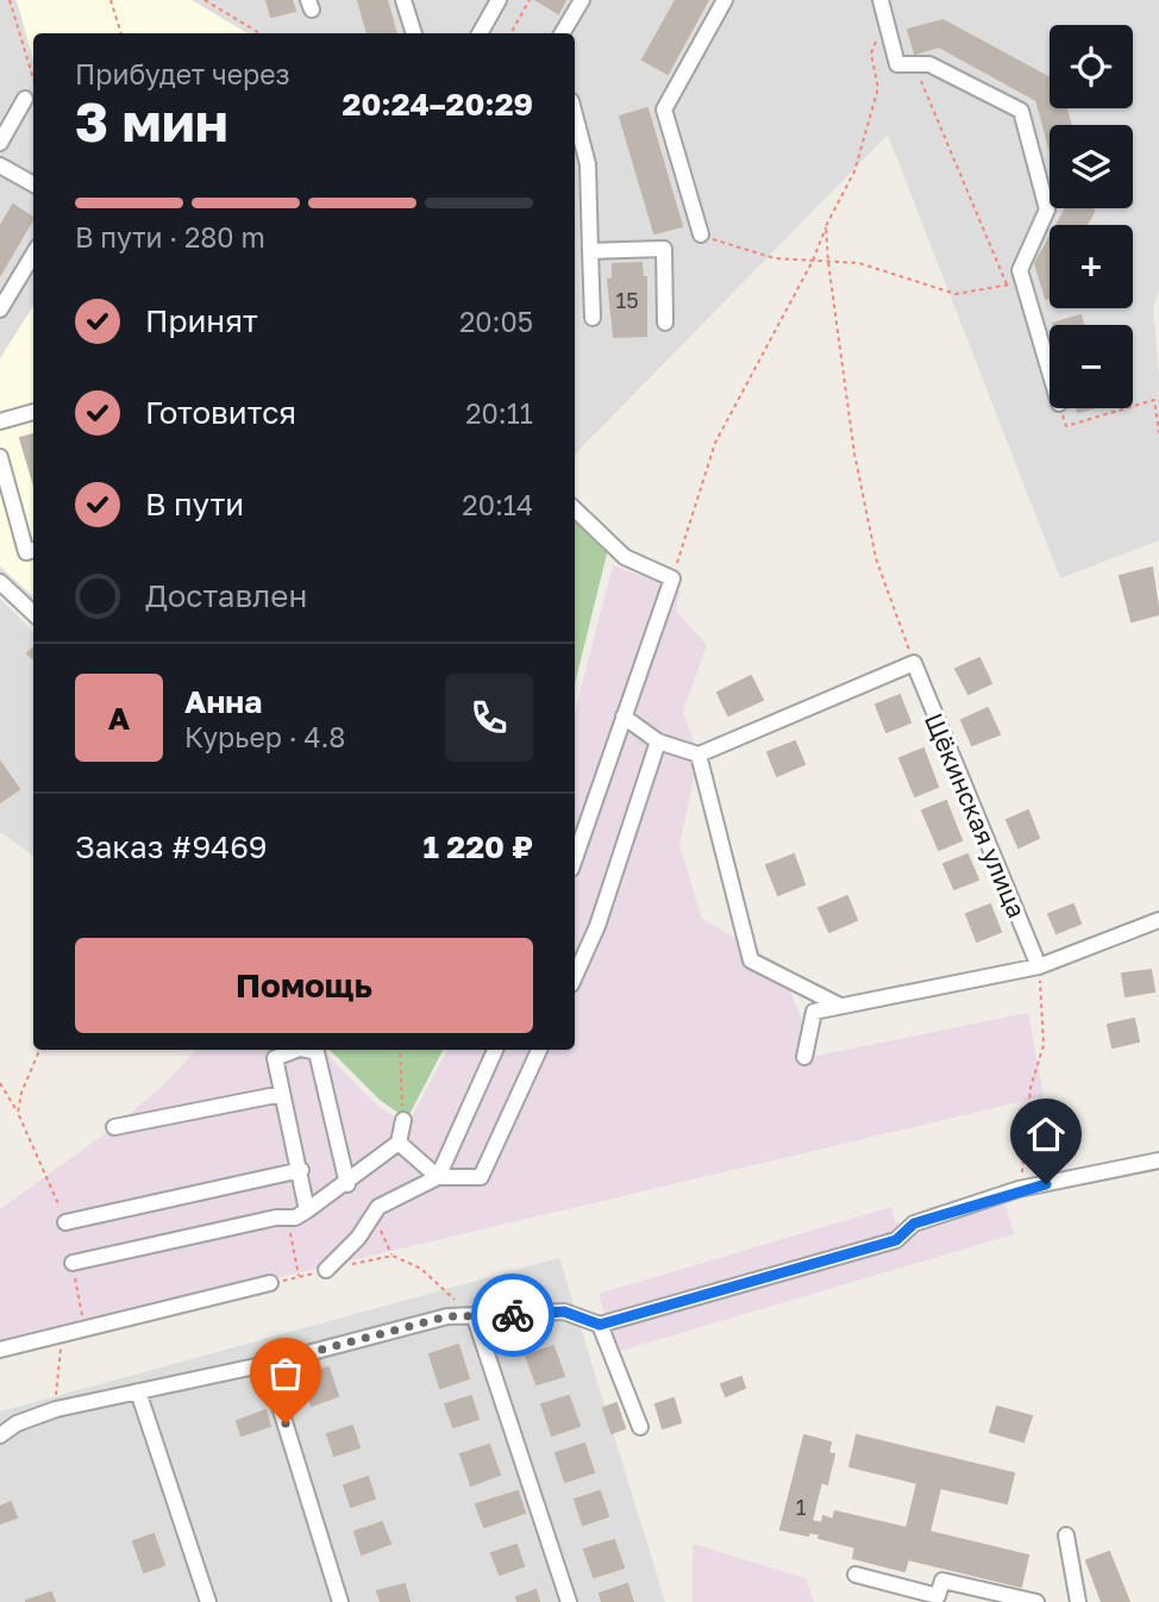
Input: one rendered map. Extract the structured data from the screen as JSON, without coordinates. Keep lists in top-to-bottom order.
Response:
{
  "streets": {
    "street": ["Щёкинская улица"]
  },
  "house_numbers": ["15", "1"],
  "page": {
    "map_buttons": ["+", "−"],
    "heading": ["3 мин", "Прибудет через", "20:24–20:29"],
    "panel": [
      "Анна",
      "Курьер · 4.8",
      "Заказ #9469",
      "1 220 ₽"
    ],
    "bar": "В пути · 280 m",
    "list": [
      ["Принят", "20:05"],
      ["Готовится", "20:11"],
      ["В пути", "20:14"],
      "Доставлен"
    ],
    "round": "А",
    "buttons": "Помощь"
  }
}
